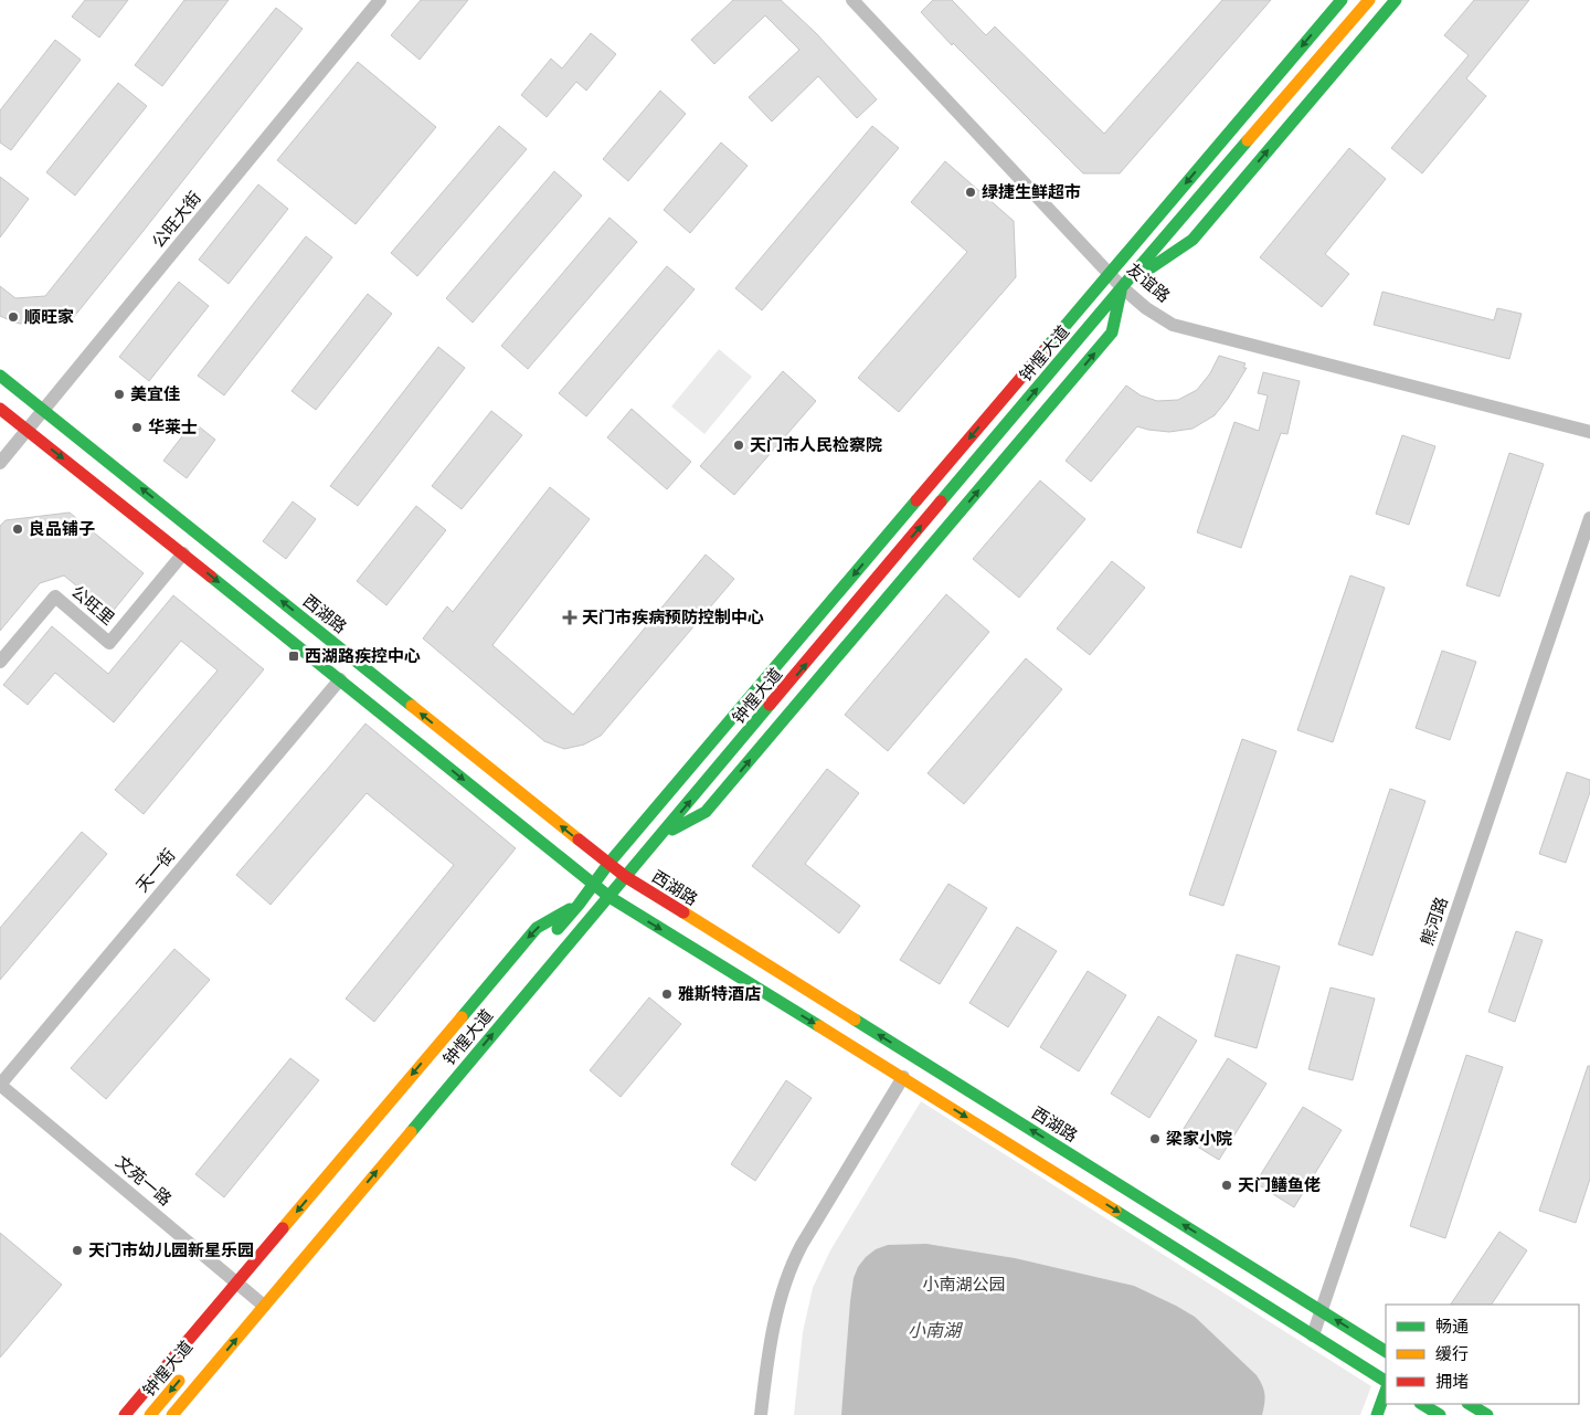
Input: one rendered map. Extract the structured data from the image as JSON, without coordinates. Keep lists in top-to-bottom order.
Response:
{
  "streets": {
    "main road": ["钟惺大道", "西湖路"],
    "street": [
      "公旺大街",
      "友谊路",
      "公旺里",
      "天一街",
      "熊河路",
      "文苑一路"
    ]
  },
  "crossings": [
    ["公旺大街", "西湖路"],
    ["友谊路", "钟惺大道"],
    ["钟惺大道", "西湖路"],
    ["钟惺大道", "文苑一路"],
    ["西湖路", "熊河路"],
    ["天一街", "文苑一路"]
  ],
  "water": ["小南湖"],
  "parks": ["小南湖公园"],
  "places": {
    "other": [
      "绿捷生鲜超市",
      "顺旺家",
      "美宜佳",
      "华莱士",
      "天门市人民检察院",
      "良品铺子",
      "雅斯特酒店",
      "梁家小院",
      "天门鳝鱼佬",
      "天门市幼儿园新星乐园"
    ],
    "health": ["天门市疾病预防控制中心"],
    "transit": ["西湖路疾控中心"]
  },
  "legend": ["畅通", "缓行", "拥堵"]
}
